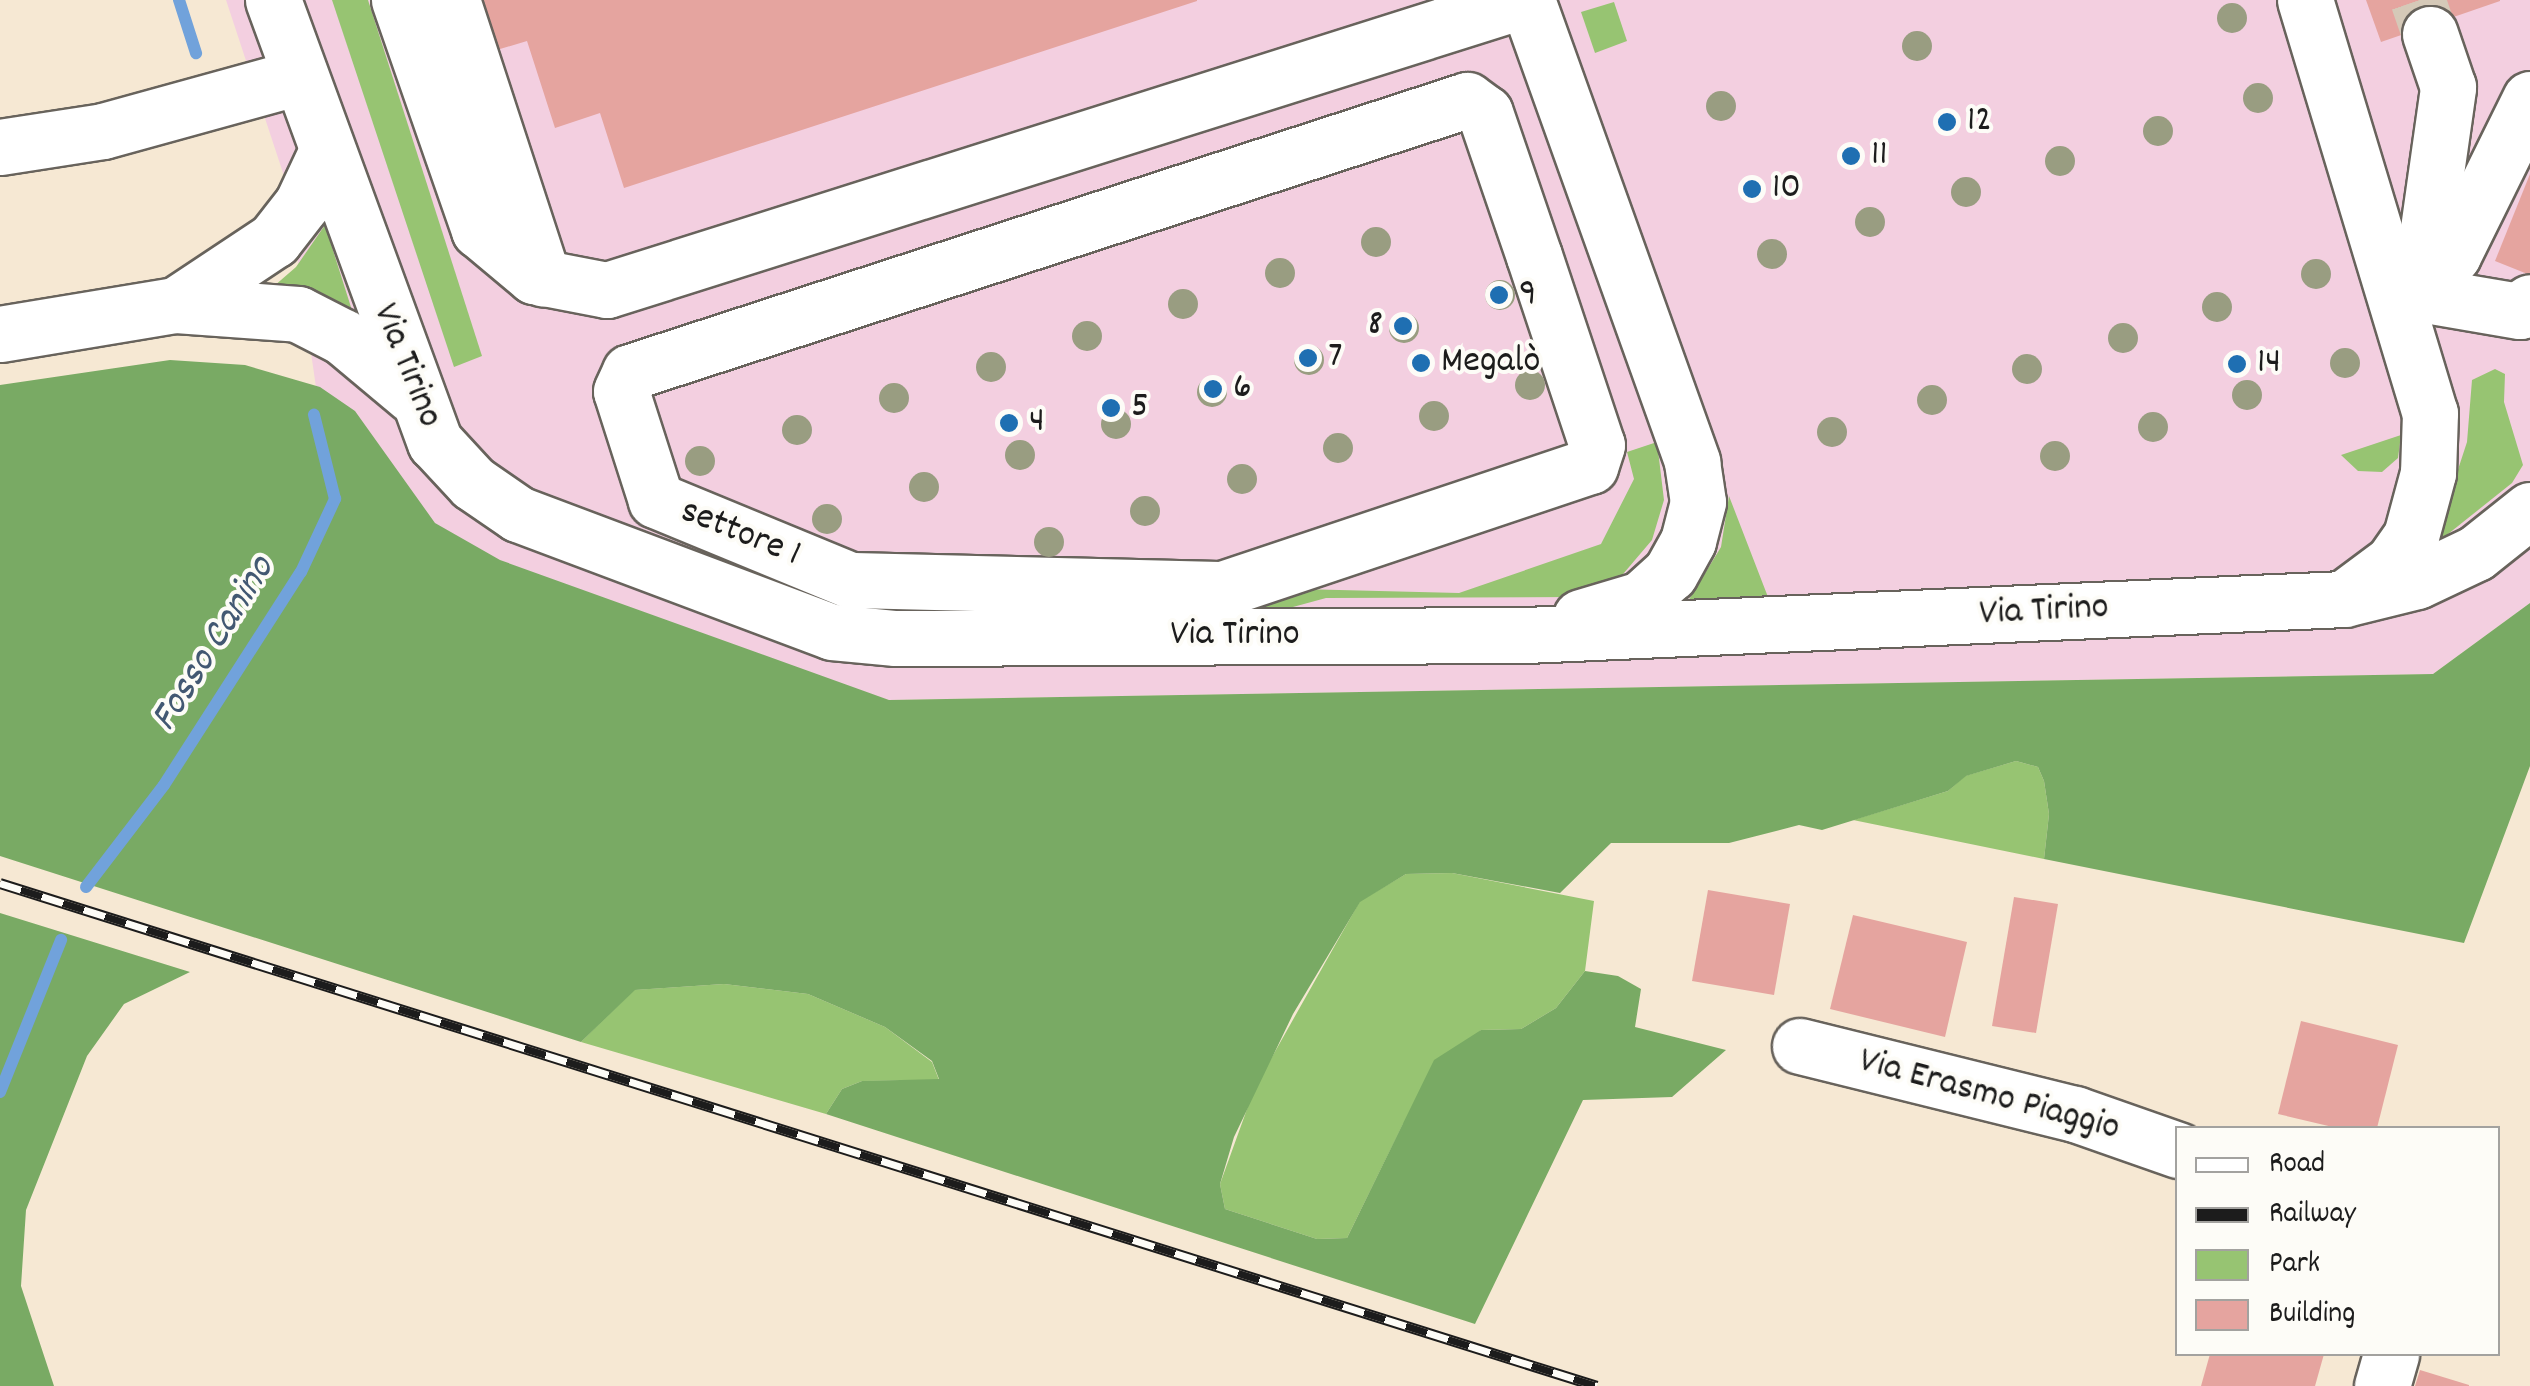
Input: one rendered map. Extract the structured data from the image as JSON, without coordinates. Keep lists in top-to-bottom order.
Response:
{
  "streets": {
    "street": ["Via Tirino", "settore 1", "Via Erasmo Piaggio"]
  },
  "water": ["Fosso Canino"],
  "places": [
    "12",
    "11",
    "10",
    "9",
    "8",
    "7",
    "Megalò",
    "14",
    "6",
    "5",
    "4"
  ],
  "legend": [
    "Road",
    "Railway",
    "Park",
    "Building"
  ]
}
